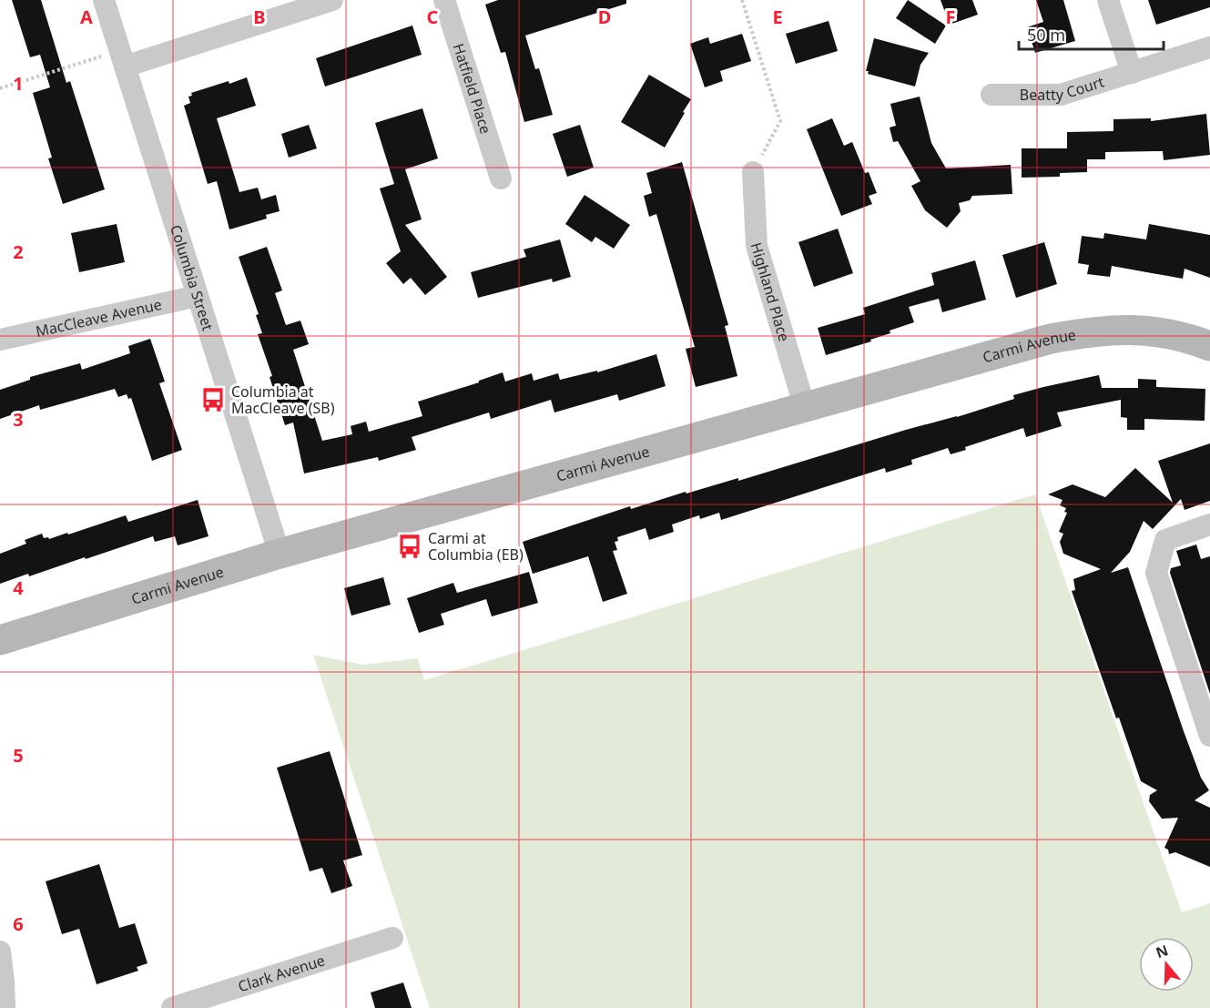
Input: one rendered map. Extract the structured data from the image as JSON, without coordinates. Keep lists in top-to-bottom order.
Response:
{
  "streets": {
    "street": [
      "Beatty Court",
      "Hatfield Place",
      "Columbia Street",
      "Highland Place",
      "MacCleave Avenue",
      "Carmi Avenue",
      "Clark Avenue"
    ]
  },
  "crossings": [
    ["Columbia Street", "MacCleave Avenue"],
    ["Columbia Street", "Carmi Avenue"],
    ["Highland Place", "Carmi Avenue"]
  ],
  "places": {
    "bus stop": ["Columbia at MacCleave (SB)", "Carmi at Columbia (EB)"]
  },
  "scale_bar": "50 m",
  "north": "top",
  "grid": {
    "columns": [
      "A",
      "B",
      "C",
      "D",
      "E",
      "F"
    ],
    "rows": [
      "1",
      "2",
      "3",
      "4",
      "5",
      "6"
    ]
  }
}
